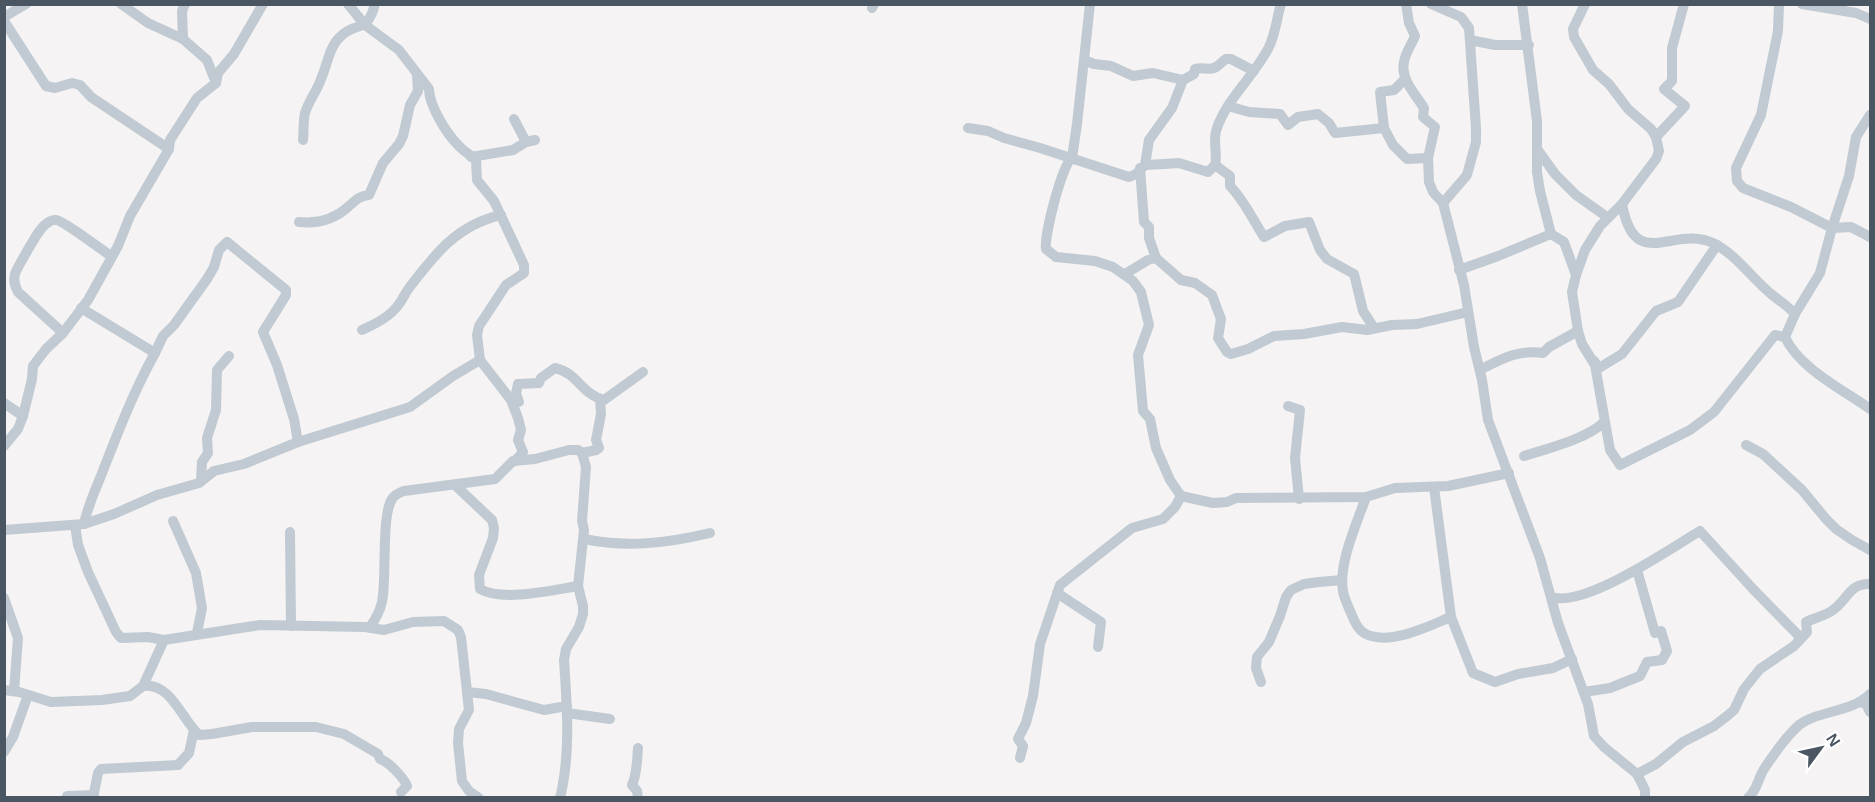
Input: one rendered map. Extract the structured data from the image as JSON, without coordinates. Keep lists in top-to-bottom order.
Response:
{
  "north": "top right"
}
